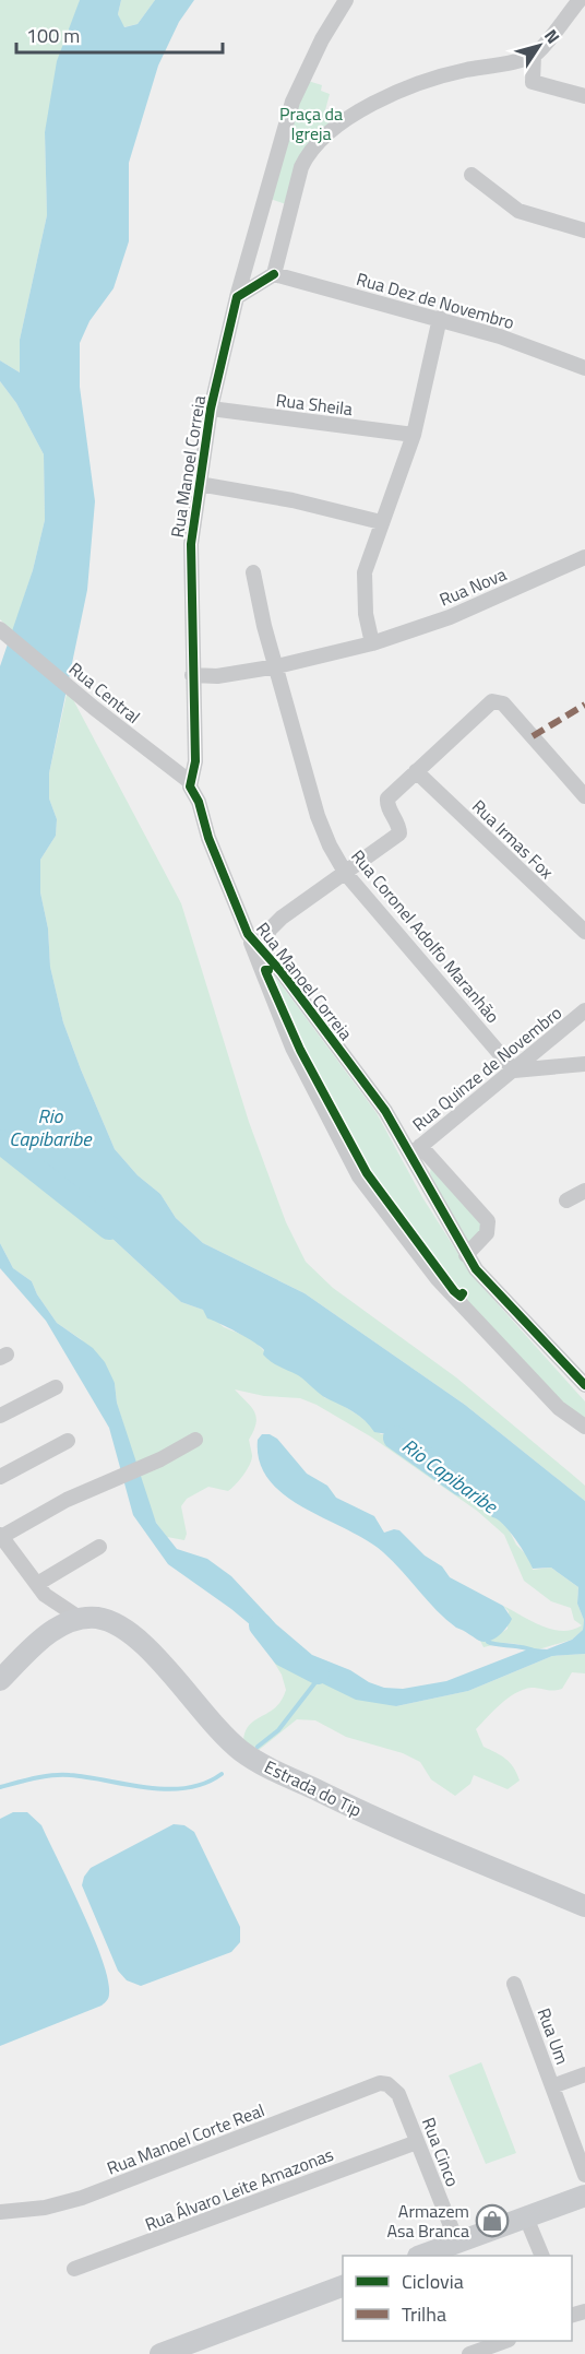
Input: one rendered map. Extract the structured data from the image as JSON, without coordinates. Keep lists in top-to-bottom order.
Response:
{
  "streets": {
    "street": [
      "Rua Dez de Novembro",
      "Rua Sheila",
      "Rua Manoel Correia",
      "Rua Nova",
      "Rua Central",
      "Rua Irmas Fox",
      "Rua Coronel Adolfo Maranhão",
      "Rua Quinze de Novembro",
      "Estrada do Tip",
      "Rua Um",
      "Rua Manoel Corte Real",
      "Rua Cinco",
      "Rua Álvaro Leite Amazonas"
    ]
  },
  "crossings": [
    ["Rua Sheila", "Rua Manoel Correia"],
    ["Rua Manoel Correia", "Rua Nova"],
    ["Rua Manoel Correia", "Rua Central"],
    ["Rua Manoel Correia", "Rua Quinze de Novembro"],
    ["Rua Nova", "Rua Coronel Adolfo Maranhão"],
    ["Rua Coronel Adolfo Maranhão", "Rua Quinze de Novembro"],
    ["Rua Manoel Corte Real", "Rua Cinco"],
    ["Rua Cinco", "Rua Álvaro Leite Amazonas"]
  ],
  "water": ["Rio Capibaribe"],
  "parks": ["Praça da Igreja"],
  "places": {
    "shop": ["Armazem Asa Branca"]
  },
  "legend": ["Ciclovia", "Trilha"],
  "scale_bar": "100 m",
  "north": "top right"
}
